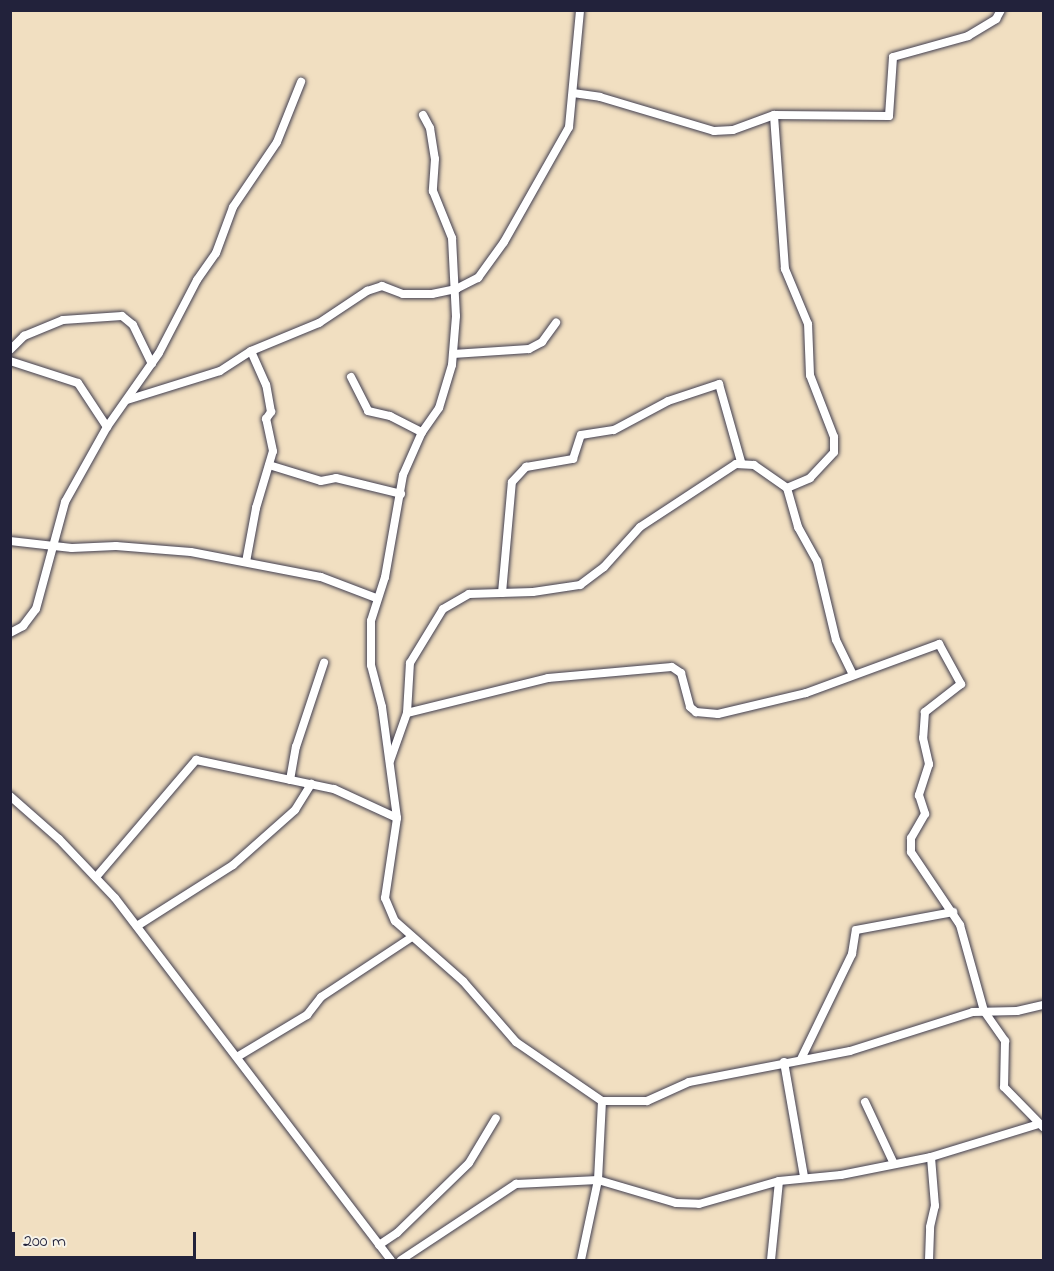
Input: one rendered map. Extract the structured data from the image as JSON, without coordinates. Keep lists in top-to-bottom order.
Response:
{
  "scale_bar": "200 m"
}
